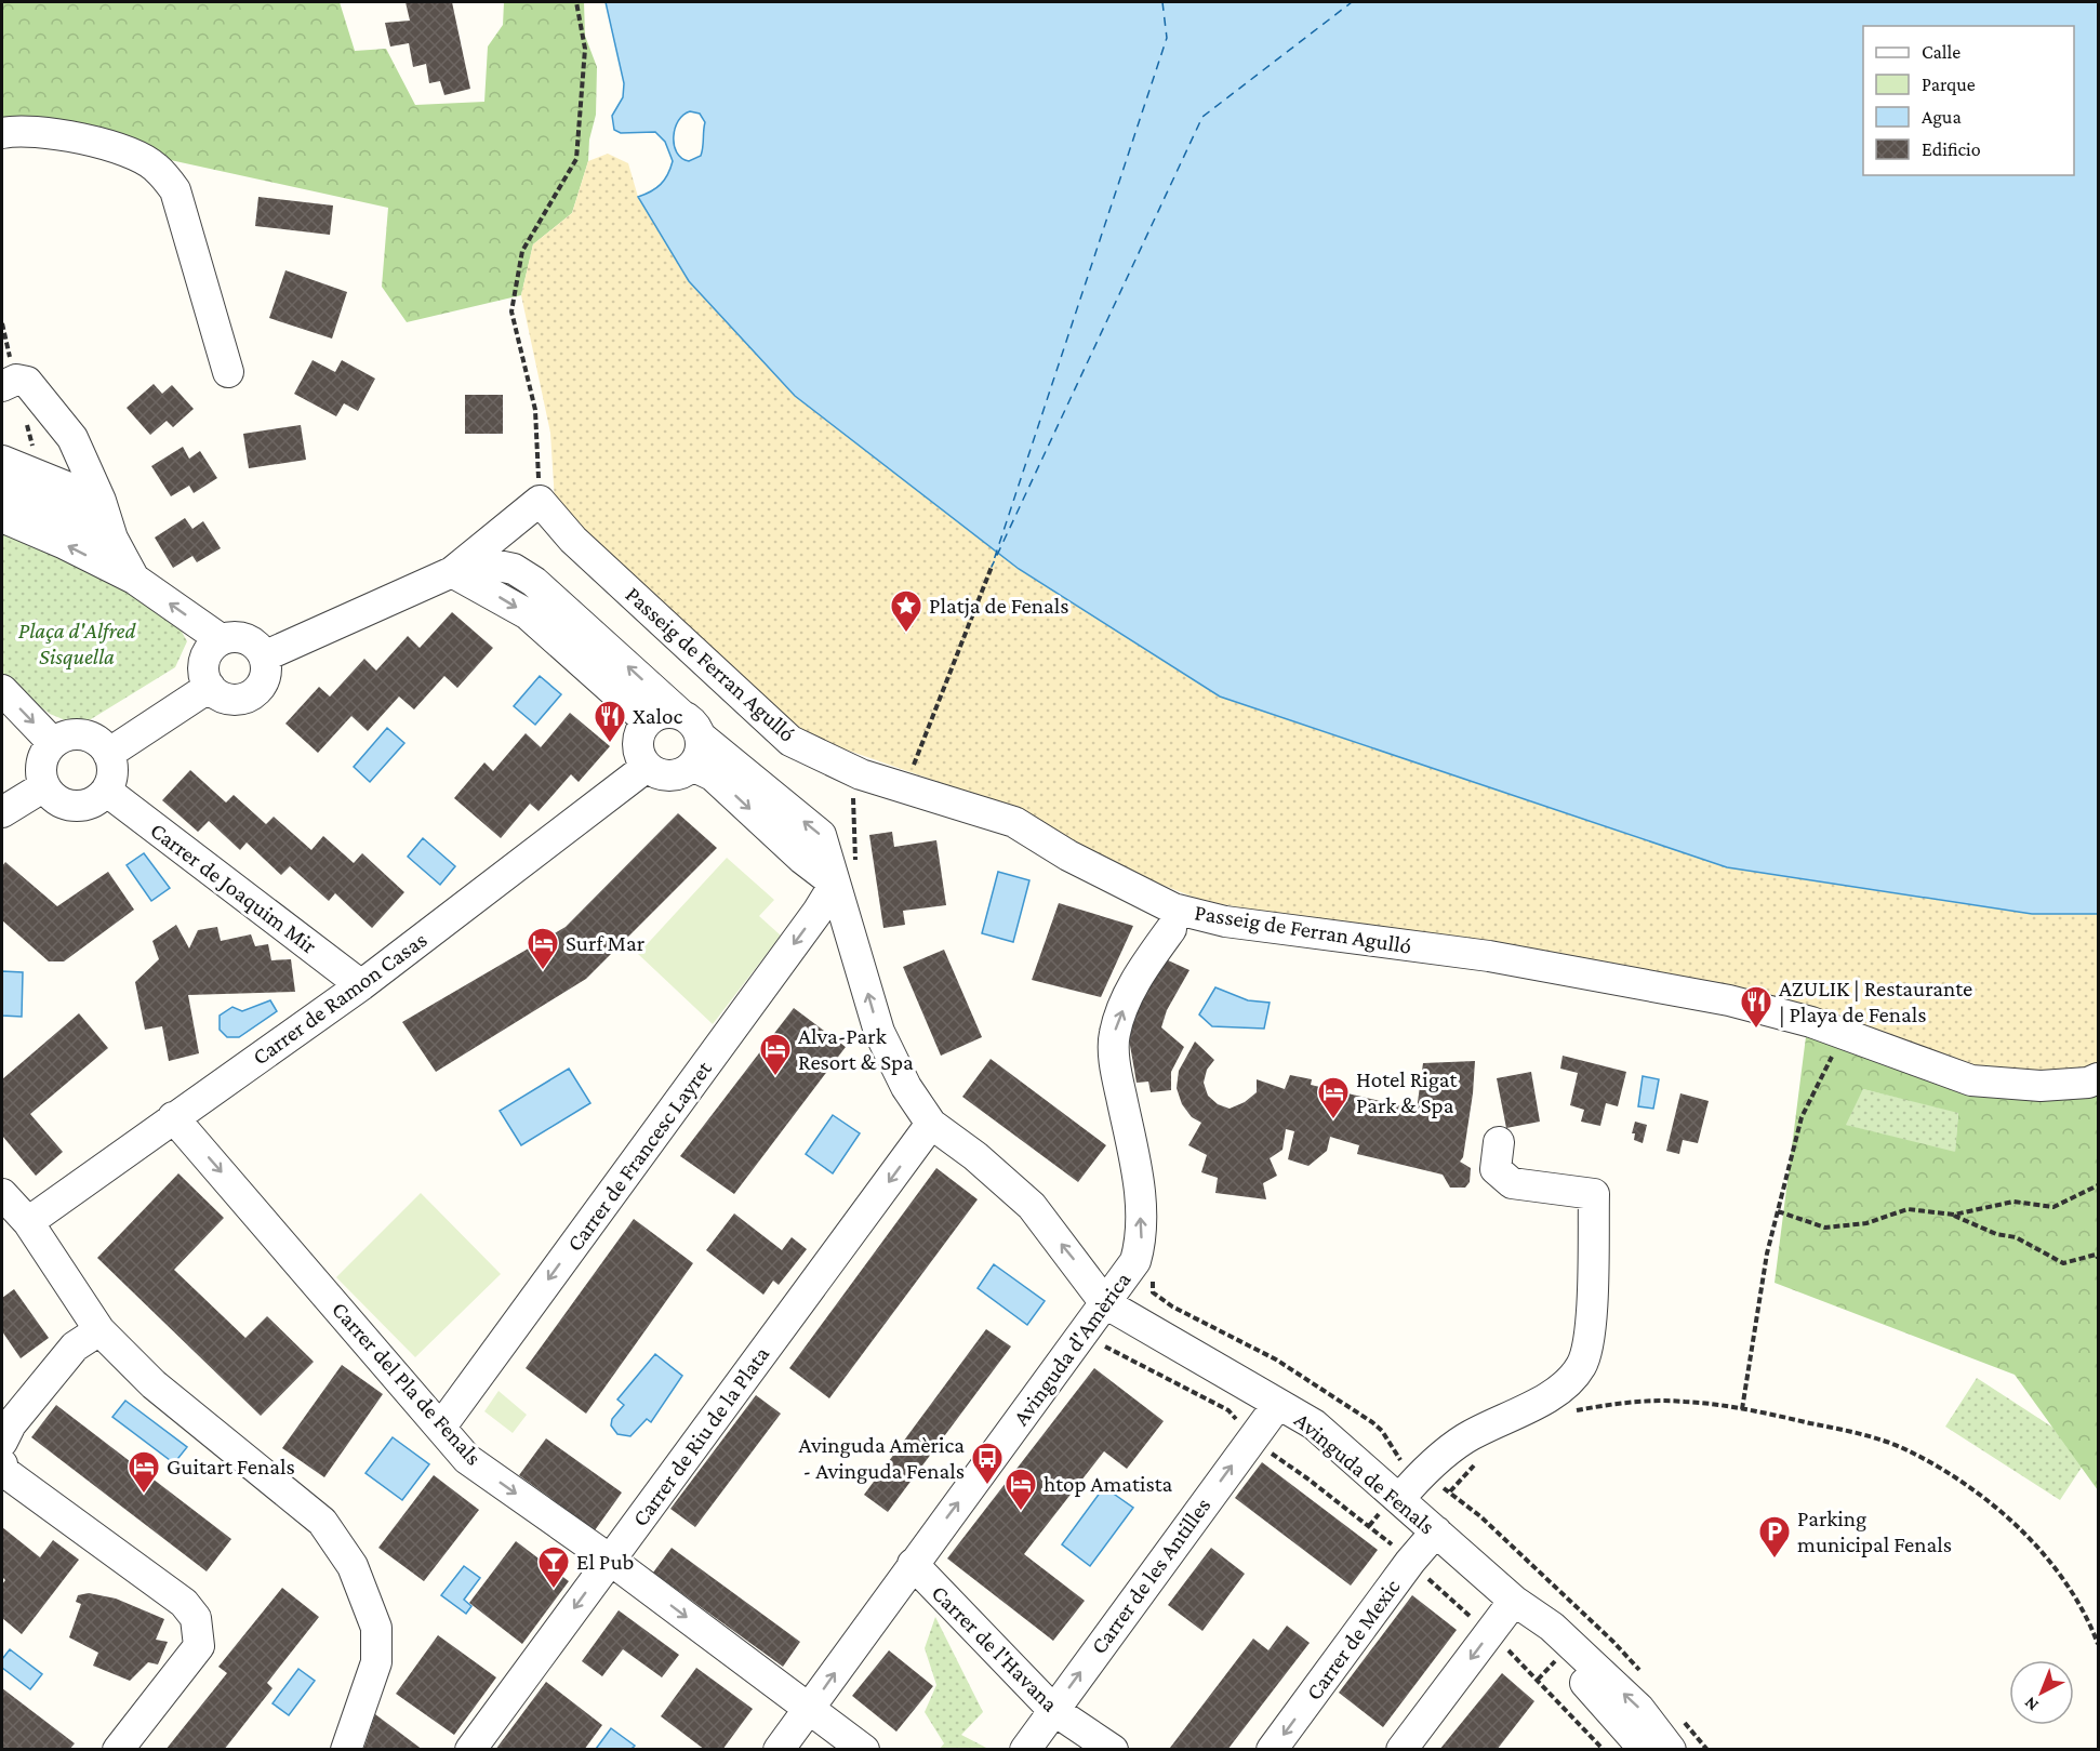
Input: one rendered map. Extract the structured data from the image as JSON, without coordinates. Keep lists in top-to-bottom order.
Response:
{
  "streets": {
    "street": [
      "Passeig de Ferran Agulló",
      "Carrer de Joaquim Mir",
      "Carrer de Ramon Casas",
      "Carrer de Francesc Layret",
      "Avinguda d'Amèrica",
      "Carrer del Pla de Fenals",
      "Carrer de Riu de la Plata",
      "Avinguda de Fenals",
      "Carrer de les Antilles",
      "Carrer de Mexic",
      "Carrer de l'Havana"
    ]
  },
  "crossings": [
    ["Carrer de Joaquim Mir", "Carrer de Ramon Casas"],
    ["Carrer de Ramon Casas", "Carrer del Pla de Fenals"],
    ["Carrer de Francesc Layret", "Carrer del Pla de Fenals"],
    ["Avinguda d'Amèrica", "Carrer del Pla de Fenals"],
    ["Avinguda d'Amèrica", "Avinguda de Fenals"],
    ["Avinguda d'Amèrica", "Carrer de l'Havana"],
    ["Carrer del Pla de Fenals", "Carrer de Riu de la Plata"],
    ["Avinguda de Fenals", "Carrer de les Antilles"],
    ["Avinguda de Fenals", "Carrer de Mexic"],
    ["Carrer de les Antilles", "Carrer de l'Havana"]
  ],
  "one_way": [
    "Carrer de Francesc Layret",
    "Avinguda d'Amèrica",
    "Carrer del Pla de Fenals",
    "Carrer de Riu de la Plata",
    "Carrer de les Antilles"
  ],
  "parks": ["Plaça d'Alfred Sisquella"],
  "places": {
    "place": ["Platja de Fenals"],
    "restaurant": ["Xaloc", "AZULIK | Restaurante | Playa de Fenals"],
    "hotel": [
      "Surf Mar",
      "Alva-Park Resort & Spa",
      "Hotel Rigat Park & Spa",
      "Guitart Fenals",
      "htop Amatista"
    ],
    "bus stop": ["Avinguda Amèrica - Avinguda Fenals"],
    "parking": ["Parking municipal Fenals"],
    "bar": ["El Pub"]
  },
  "legend": [
    "Calle",
    "Parque",
    "Agua",
    "Edificio"
  ],
  "north": "bottom left"
}
